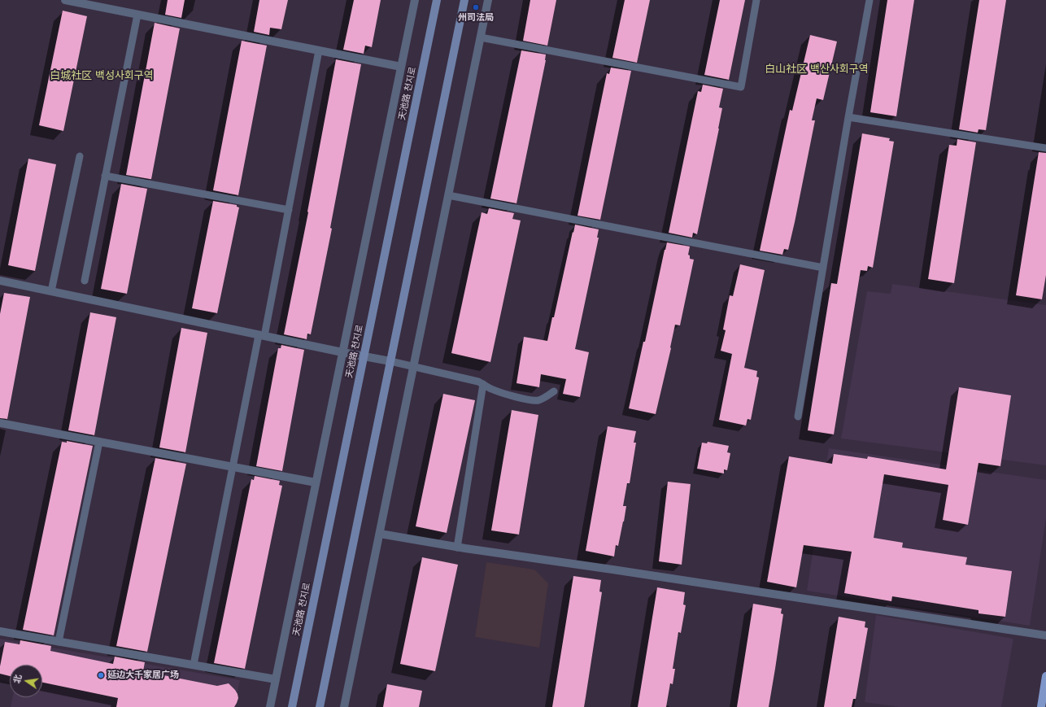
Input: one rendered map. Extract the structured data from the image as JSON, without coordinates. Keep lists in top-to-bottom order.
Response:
{
  "streets": {
    "main road": ["天池路 천지로"]
  },
  "districts": ["白山社区 백산사회구역", "白城社区 백성사회구역"],
  "places": ["州司法局", "延边大千家居广场"],
  "north": "left"
}
